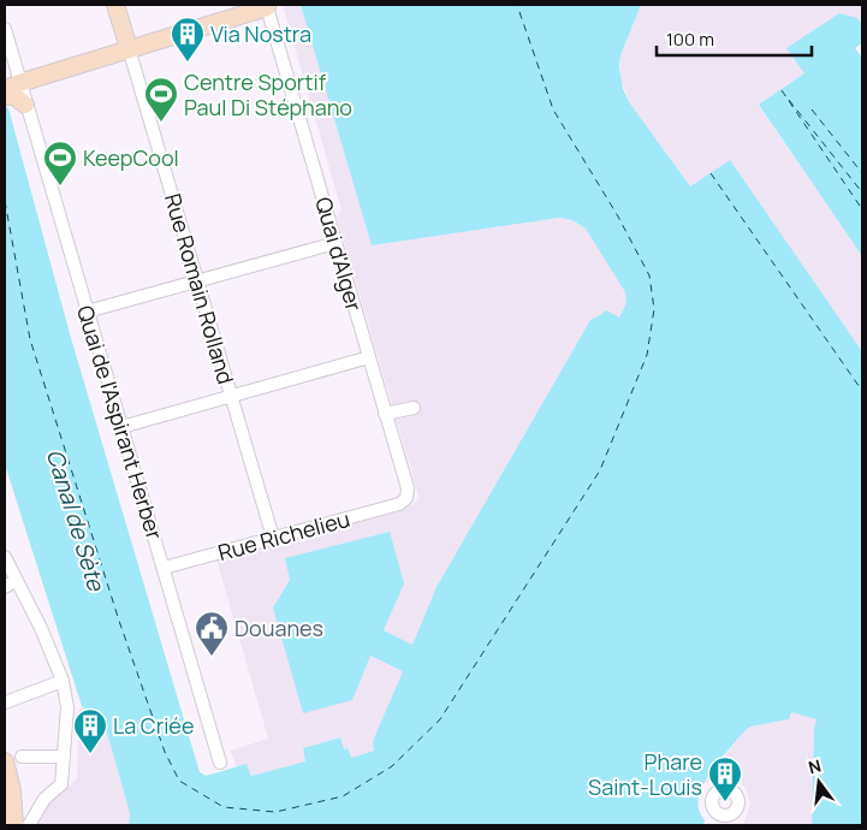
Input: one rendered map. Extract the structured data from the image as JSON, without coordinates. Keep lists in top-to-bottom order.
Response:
{
  "streets": {
    "main road": ["Rue Romain Rolland"],
    "street": ["Quai d'Alger", "Quai de l'Aspirant Herber", "Rue Richelieu"]
  },
  "crossings": [
    ["Quai d'Alger", "Rue Richelieu"],
    ["Rue Romain Rolland", "Rue Richelieu"],
    ["Quai de l'Aspirant Herber", "Rue Richelieu"]
  ],
  "water": ["Canal de Sète"],
  "places": {
    "building": ["Via Nostra", "La Criée", "Phare Saint-Louis"],
    "sports": ["Centre Sportif Paul Di Stéphano", "KeepCool"],
    "public building": ["Douanes"]
  },
  "scale_bar": "100 m",
  "north": "top"
}
